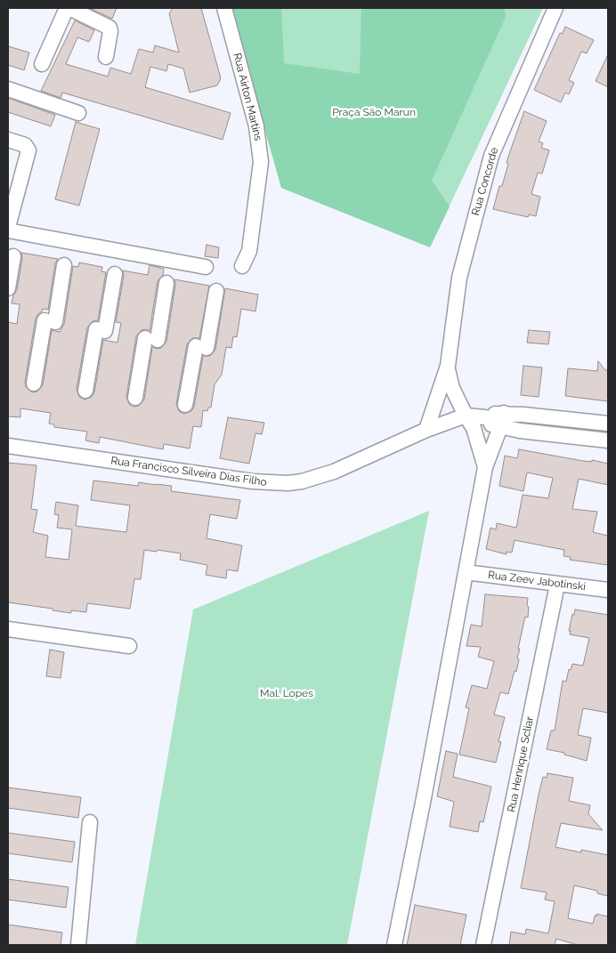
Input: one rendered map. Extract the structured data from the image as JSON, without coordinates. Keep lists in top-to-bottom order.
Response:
{
  "streets": {
    "street": [
      "Rua Airton Martins",
      "Rua Concorde",
      "Rua Francisco Silveira Dias Filho",
      "Rua Zeev Jabotinski",
      "Rua Henrique Scliar"
    ]
  },
  "crossings": [
    ["Rua Concorde", "Rua Francisco Silveira Dias Filho"],
    ["Rua Zeev Jabotinski", "Rua Henrique Scliar"]
  ],
  "parks": ["Praça São Marun", "Mal. Lopes"]
}
